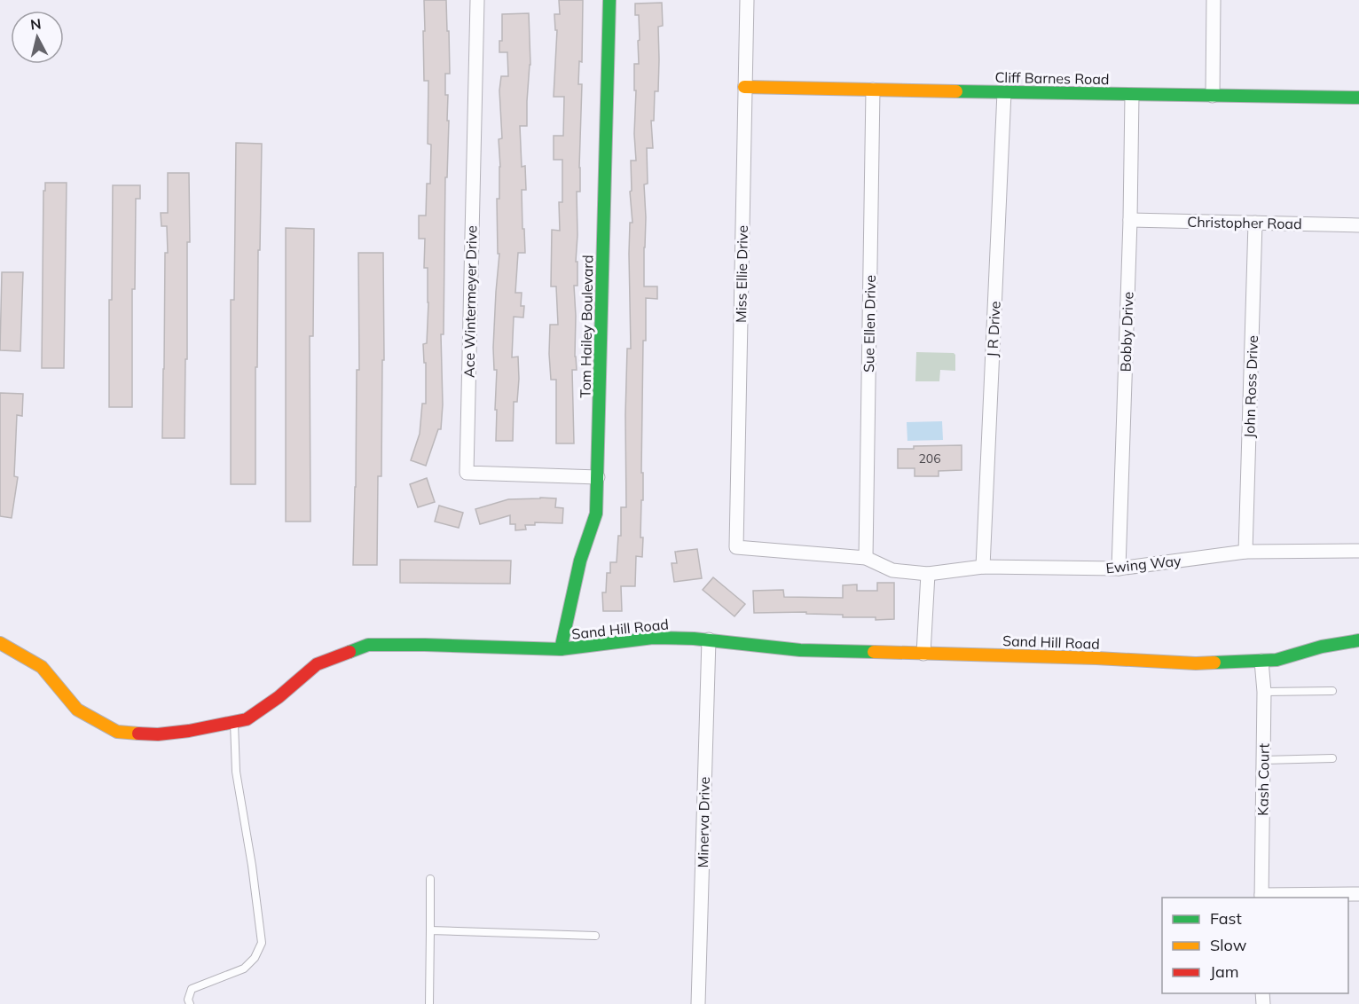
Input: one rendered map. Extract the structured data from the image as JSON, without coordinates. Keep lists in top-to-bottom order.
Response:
{
  "streets": {
    "street": [
      "Cliff Barnes Road",
      "Christopher Road",
      "Miss Ellie Drive",
      "Ace Wintermeyer Drive",
      "Sue Ellen Drive",
      "Tom Hailey Boulevard",
      "J R Drive",
      "Bobby Drive",
      "John Ross Drive",
      "Ewing Way",
      "Sand Hill Road",
      "Kash Court",
      "Minerva Drive"
    ]
  },
  "crossings": [
    ["Cliff Barnes Road", "Miss Ellie Drive"],
    ["Cliff Barnes Road", "Sue Ellen Drive"],
    ["Cliff Barnes Road", "J R Drive"],
    ["Cliff Barnes Road", "Bobby Drive"],
    ["Christopher Road", "Bobby Drive"],
    ["Christopher Road", "John Ross Drive"],
    ["Miss Ellie Drive", "Ewing Way"],
    ["Ace Wintermeyer Drive", "Tom Hailey Boulevard"],
    ["Sue Ellen Drive", "Ewing Way"],
    ["Tom Hailey Boulevard", "Sand Hill Road"],
    ["J R Drive", "Ewing Way"],
    ["Bobby Drive", "Ewing Way"],
    ["John Ross Drive", "Ewing Way"],
    ["Sand Hill Road", "Kash Court"],
    ["Sand Hill Road", "Minerva Drive"]
  ],
  "house_numbers": ["206"],
  "legend": ["Fast", "Slow", "Jam"],
  "north": "top"
}
